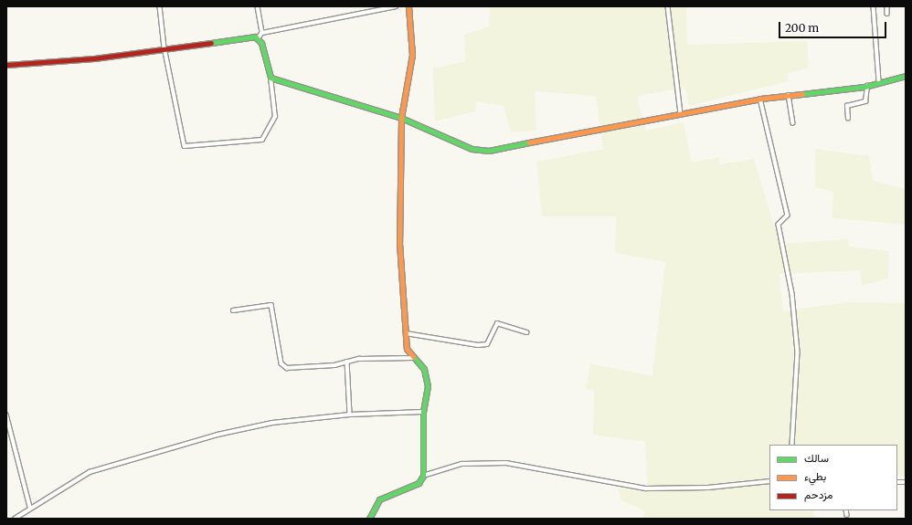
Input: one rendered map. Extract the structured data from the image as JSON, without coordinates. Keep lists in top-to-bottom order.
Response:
{
  "legend": ["سالك", "بطيء", "مزدحم"],
  "scale_bar": "200 m"
}
